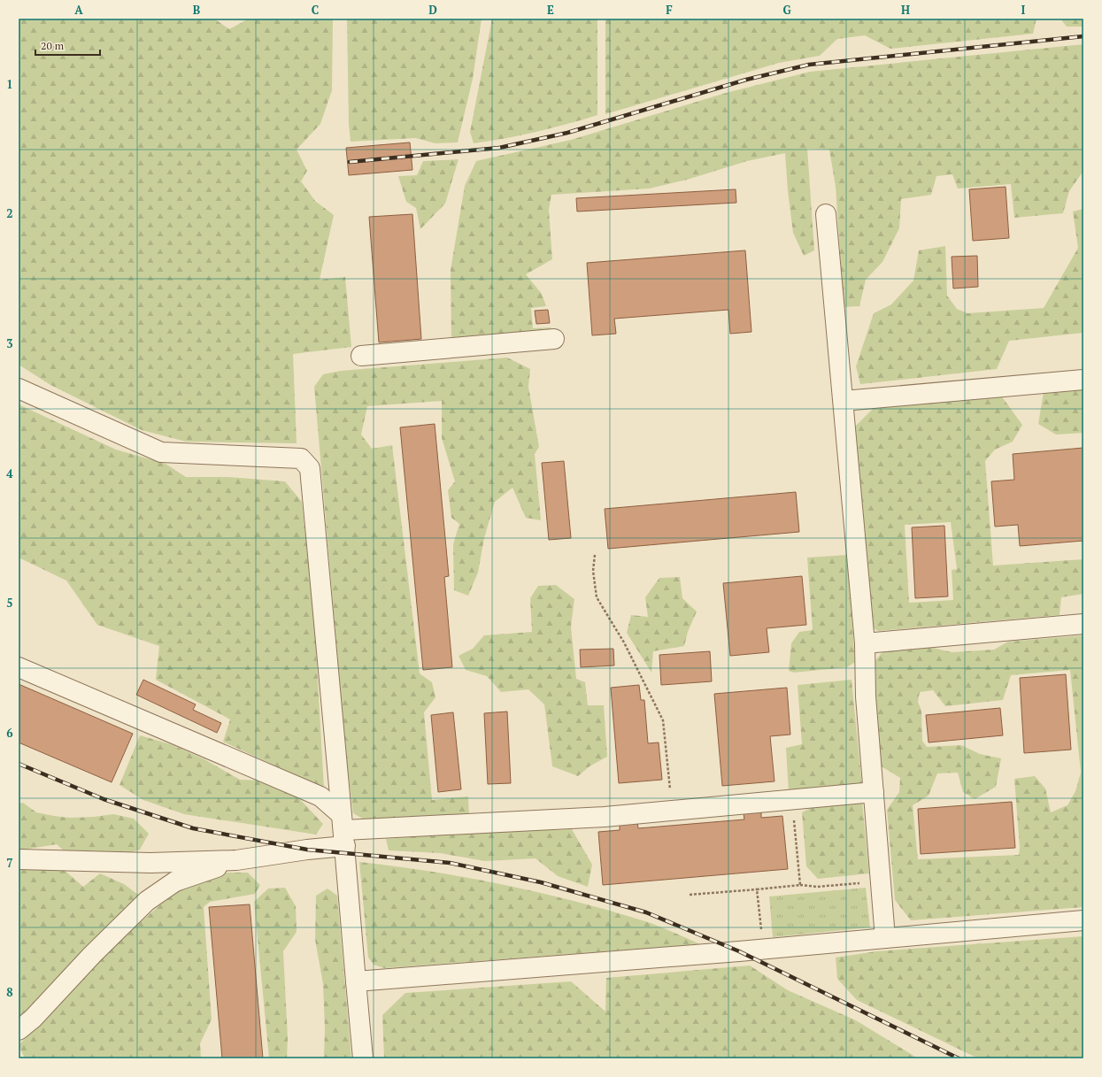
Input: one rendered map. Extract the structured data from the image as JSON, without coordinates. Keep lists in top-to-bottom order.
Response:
{
  "scale_bar": "20 m",
  "grid": {
    "columns": [
      "A",
      "B",
      "C",
      "D",
      "E",
      "F",
      "G",
      "H",
      "I"
    ],
    "rows": [
      "1",
      "2",
      "3",
      "4",
      "5",
      "6",
      "7",
      "8"
    ]
  }
}
